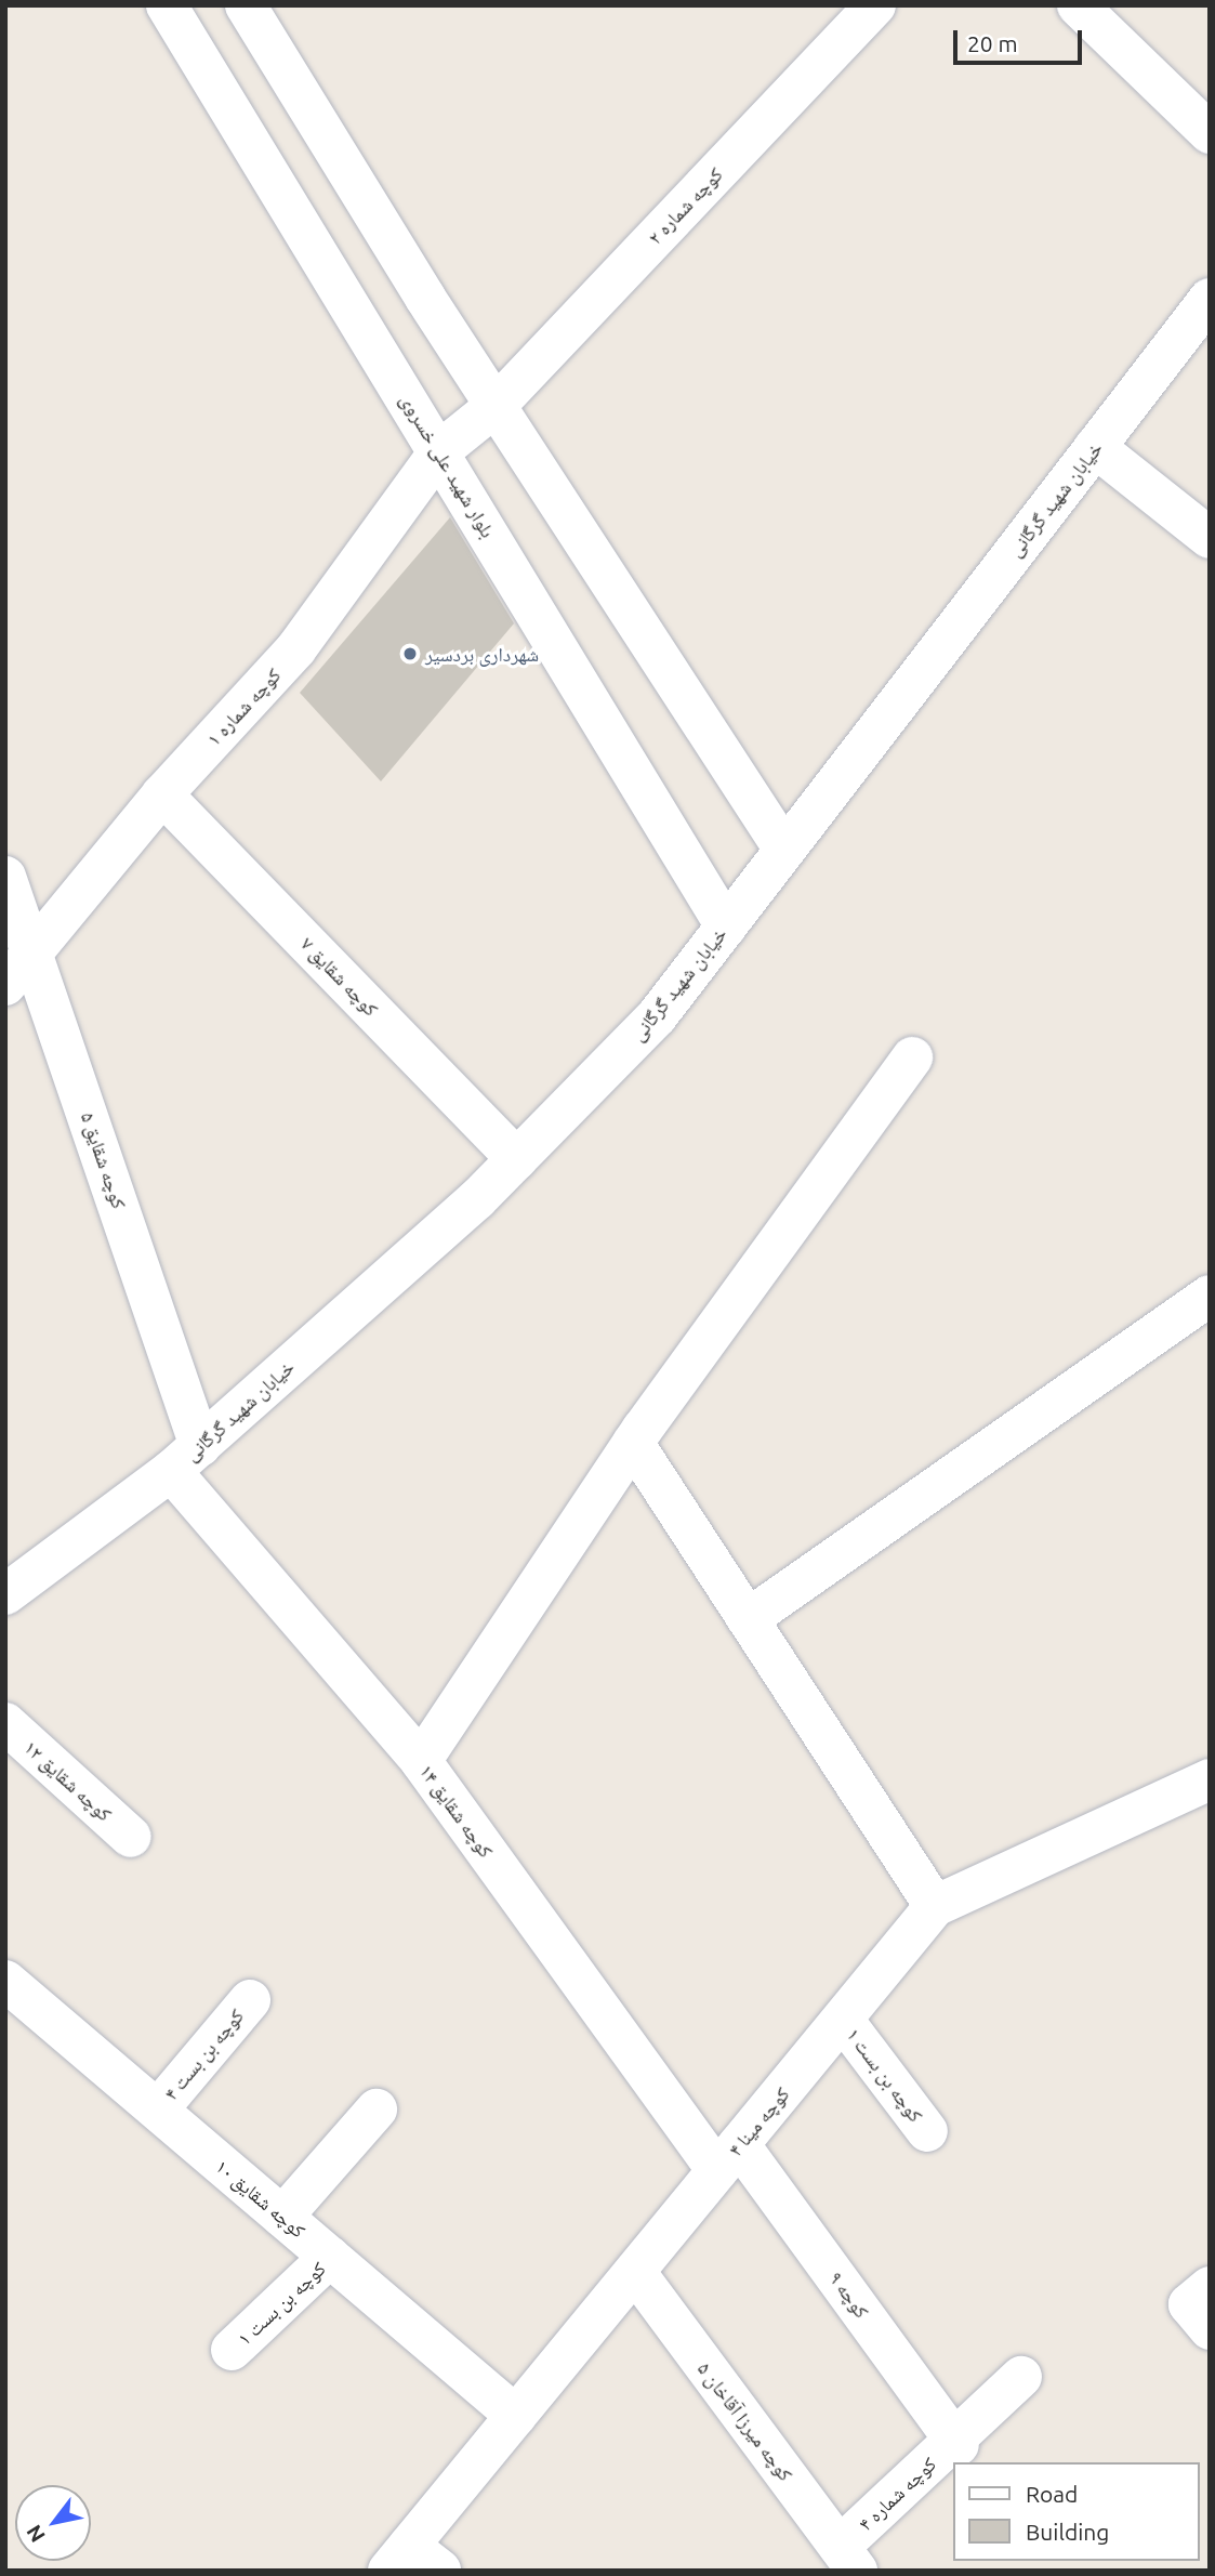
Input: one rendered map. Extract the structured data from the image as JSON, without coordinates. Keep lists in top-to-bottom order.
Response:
{
  "streets": {
    "street": [
      "کوچه شماره ۲",
      "بلوار شهید علی خسروی",
      "خیابان شهید گرگانی",
      "کوچه شماره ۱",
      "کوچه شقایق ۷",
      "کوچه شقایق ۵",
      "کوچه شقایق ۱۲",
      "کوچه شقایق ۱۴",
      "کوچه بن بست ۴",
      "کوچه بن بست ۱",
      "کوچه مینا ۴",
      "کوچه شقایق ۱۰",
      "کوچه ۹",
      "کوچه میرزا آقاخان ۵",
      "کوچه شماره ۴"
    ]
  },
  "crossings": [
    ["کوچه شماره ۲", "بلوار شهید علی خسروی"],
    ["کوچه شماره ۲", "کوچه شماره ۱"],
    ["بلوار شهید علی خسروی", "خیابان شهید گرگانی"],
    ["بلوار شهید علی خسروی", "کوچه شماره ۱"],
    ["خیابان شهید گرگانی", "کوچه شقایق ۷"],
    ["خیابان شهید گرگانی", "کوچه شقایق ۵"],
    ["خیابان شهید گرگانی", "کوچه شقایق ۱۴"],
    ["کوچه شماره ۱", "کوچه شقایق ۷"],
    ["کوچه شماره ۱", "کوچه شقایق ۵"],
    ["کوچه شقایق ۵", "کوچه شقایق ۱۴"],
    ["کوچه شقایق ۱۴", "کوچه مینا ۴"],
    ["کوچه شقایق ۱۴", "کوچه ۹"],
    ["کوچه بن بست ۴", "کوچه شقایق ۱۰"],
    ["کوچه بن بست ۱", "کوچه مینا ۴"],
    ["کوچه بن بست ۱", "کوچه شقایق ۱۰"],
    ["کوچه مینا ۴", "کوچه شقایق ۱۰"],
    ["کوچه مینا ۴", "کوچه ۹"],
    ["کوچه مینا ۴", "کوچه میرزا آقاخان ۵"],
    ["کوچه ۹", "کوچه شماره ۴"],
    ["کوچه میرزا آقاخان ۵", "کوچه شماره ۴"]
  ],
  "places": ["شهرداری بردسیر"],
  "legend": ["Road", "Building"],
  "scale_bar": "20 m",
  "north": "bottom left"
}
